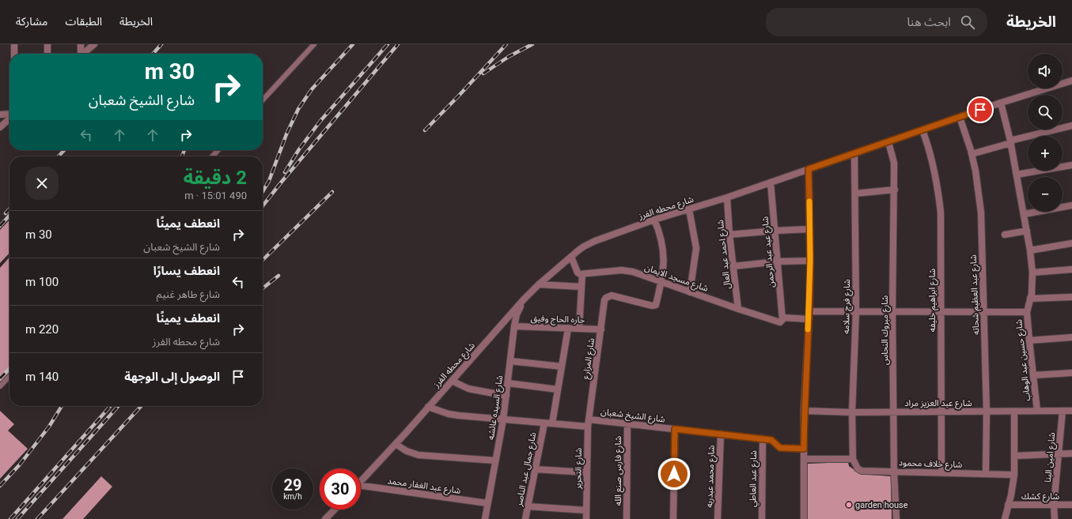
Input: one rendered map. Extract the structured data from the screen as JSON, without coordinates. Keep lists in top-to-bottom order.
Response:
{
  "streets": {
    "street": [
      "شارع محطه الفرز",
      "شارع عيد عبد الرحمن",
      "شارع احمد عبد العال",
      "شارع مسجد الايمان",
      "شارع عبد العظيم شحاته",
      "شارع ابراهيم خليفه",
      "شارع فرج سلامه",
      "حاره الحاج وفيق",
      "شارع مبروك النحاس",
      "شارع المزارع",
      "شارع حسين عبد الوهاب",
      "شارع عبد العزيز مراد",
      "شارع السيده عائشه",
      "شارع الشيخ شعبان",
      "شارع امين البنا",
      "شارع خلاف محمود",
      "شارع التحرير",
      "شارع جمال عبد الناصر",
      "شارع فارس صنع الله",
      "شارع محمد عبدربه",
      "شارع عبد العاطي",
      "شارع عبد الغفار محمد",
      "شارع كشك"
    ]
  },
  "crossings": [
    ["شارع محطه الفرز", "شارع عيد عبد الرحمن"],
    ["شارع محطه الفرز", "شارع احمد عبد العال"],
    ["شارع محطه الفرز", "شارع عبد العظيم شحاته"],
    ["شارع محطه الفرز", "شارع ابراهيم خليفه"],
    ["شارع محطه الفرز", "شارع فرج سلامه"],
    ["شارع محطه الفرز", "شارع مبروك النحاس"],
    ["شارع محطه الفرز", "شارع حسين عبد الوهاب"],
    ["شارع محطه الفرز", "شارع السيده عائشه"],
    ["شارع عيد عبد الرحمن", "شارع مسجد الايمان"],
    ["شارع احمد عبد العال", "شارع مسجد الايمان"],
    ["شارع مسجد الايمان", "شارع المزارع"],
    ["شارع عبد العظيم شحاته", "شارع عبد العزيز مراد"],
    ["شارع عبد العظيم شحاته", "شارع خلاف محمود"],
    ["شارع ابراهيم خليفه", "شارع عبد العزيز مراد"],
    ["شارع ابراهيم خليفه", "شارع خلاف محمود"],
    ["شارع فرج سلامه", "شارع عبد العزيز مراد"],
    ["شارع فرج سلامه", "شارع خلاف محمود"],
    ["حاره الحاج وفيق", "شارع المزارع"],
    ["حاره الحاج وفيق", "شارع السيده عائشه"],
    ["شارع مبروك النحاس", "شارع عبد العزيز مراد"],
    ["شارع مبروك النحاس", "شارع خلاف محمود"],
    ["شارع المزارع", "شارع الشيخ شعبان"],
    ["شارع المزارع", "شارع التحرير"],
    ["شارع حسين عبد الوهاب", "شارع عبد العزيز مراد"],
    ["شارع عبد العزيز مراد", "شارع امين البنا"],
    ["شارع السيده عائشه", "شارع عبد الغفار محمد"],
    ["شارع الشيخ شعبان", "شارع التحرير"],
    ["شارع الشيخ شعبان", "شارع فارس صنع الله"],
    ["شارع الشيخ شعبان", "شارع محمد عبدربه"],
    ["شارع الشيخ شعبان", "شارع عبد العاطي"],
    ["شارع امين البنا", "شارع كشك"]
  ],
  "places": ["garden house"],
  "page": {
    "header": "الخريطة",
    "search": "ابحث هنا",
    "nav": ["الخريطة", "الطبقات", "مشاركة"],
    "map_buttons": ["+", "−"],
    "turn": ["30 m", "شارع الشيخ شعبان"],
    "heading": ["2 دقيقة", "490 m · 15:01"],
    "list": [
      {
        "name": "انعطف يمينًا",
        "note": "شارع الشيخ شعبان",
        "value": "30 m"
      },
      {
        "name": "انعطف يسارًا",
        "note": "شارع طاهر غنيم",
        "value": "100 m"
      },
      {
        "name": "انعطف يمينًا",
        "note": "شارع محطه الفرز",
        "value": "220 m"
      },
      {
        "name": "الوصول إلى الوجهة",
        "value": "140 m"
      }
    ],
    "speed": "29 km/h",
    "limit": "30"
  }
}
